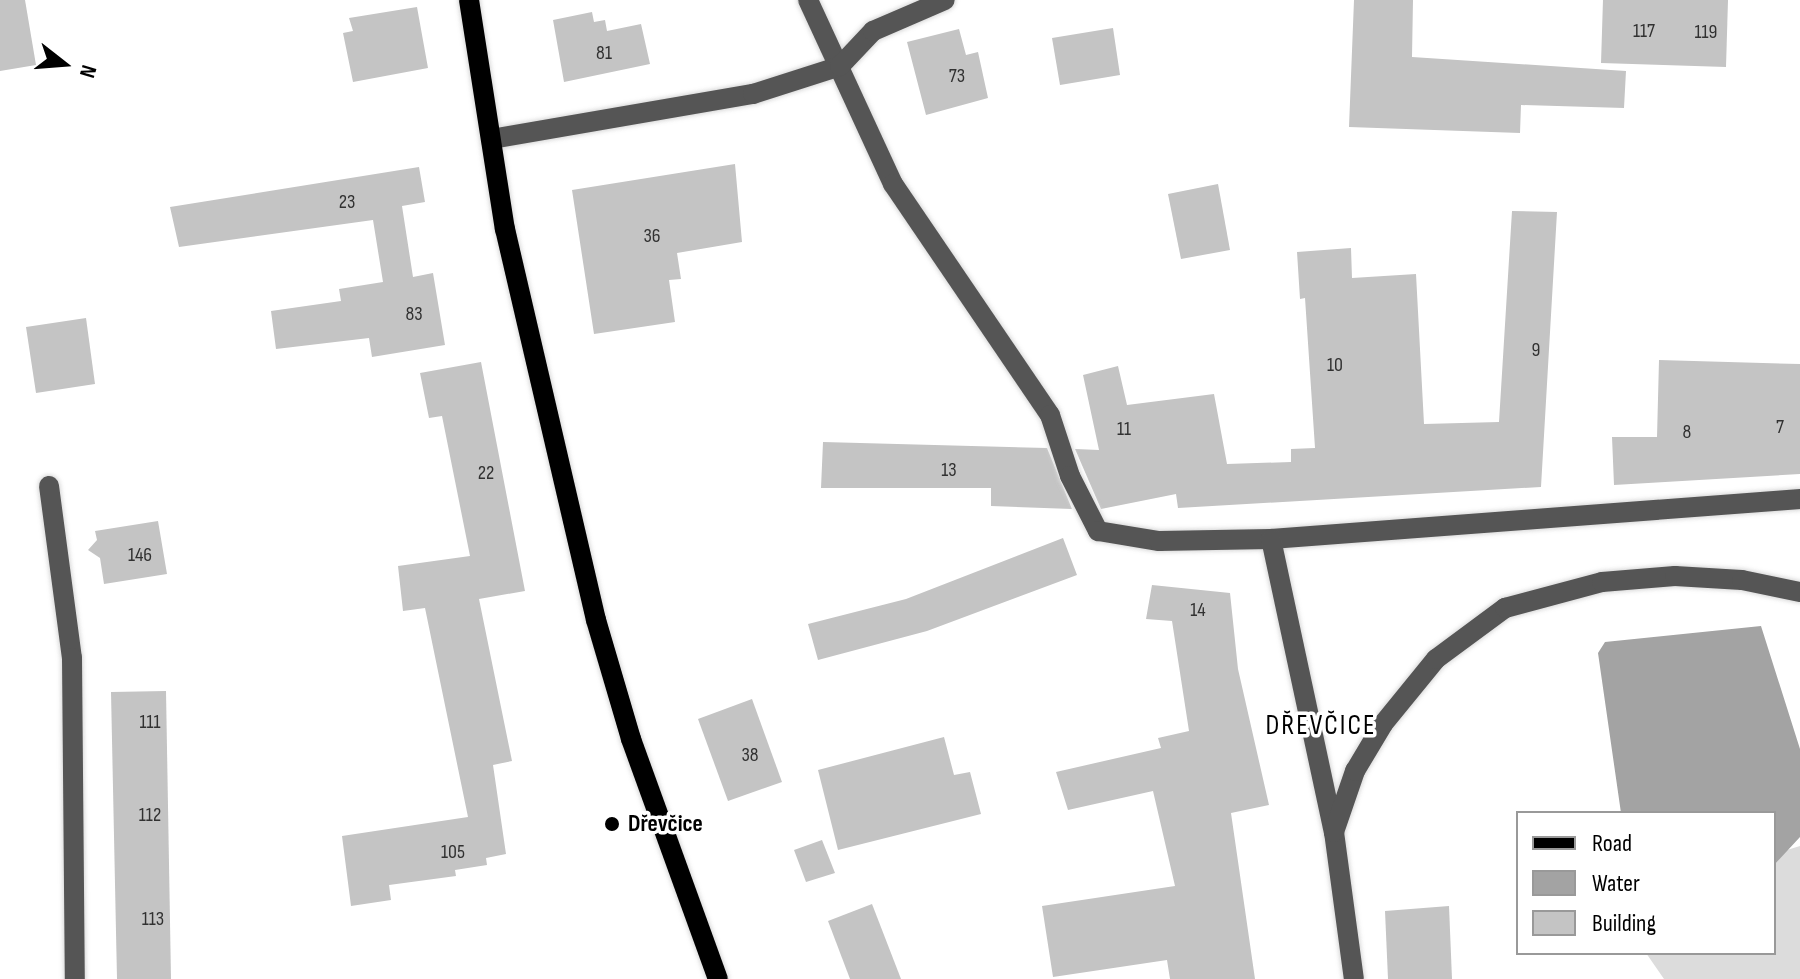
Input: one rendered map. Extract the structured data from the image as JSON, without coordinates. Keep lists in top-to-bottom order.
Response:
{
  "districts": ["DŘEVČICE"],
  "places": ["Dřevčice"],
  "house_numbers": [
    "117",
    "119",
    "81",
    "73",
    "23",
    "36",
    "83",
    "9",
    "10",
    "7",
    "11",
    "8",
    "13",
    "22",
    "146",
    "14",
    "111",
    "38",
    "112",
    "105",
    "113"
  ],
  "legend": ["Road", "Water", "Building"],
  "north": "right"
}
